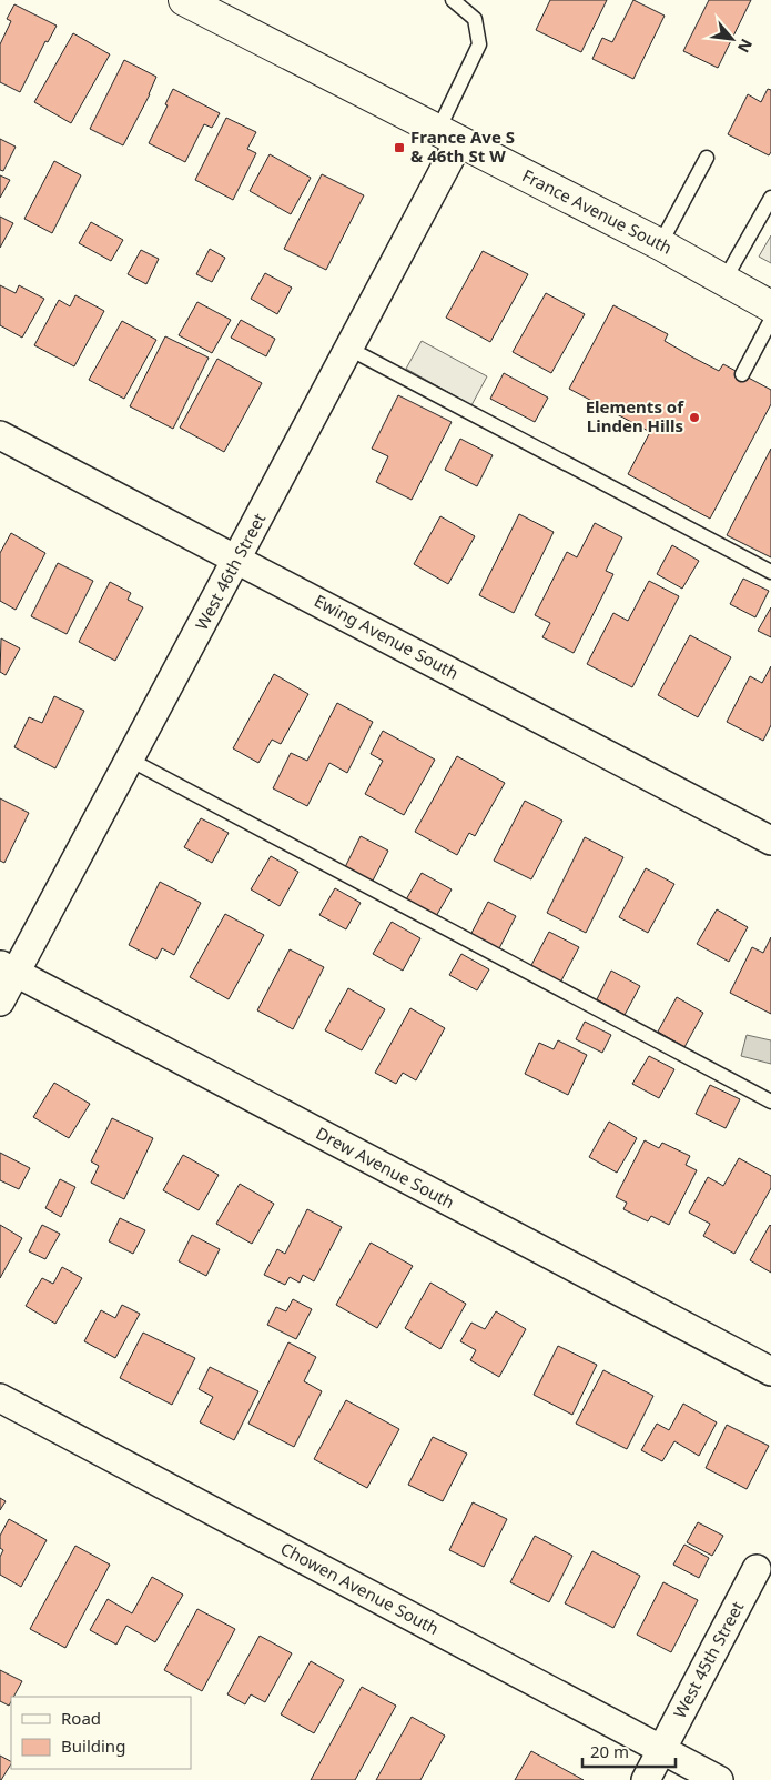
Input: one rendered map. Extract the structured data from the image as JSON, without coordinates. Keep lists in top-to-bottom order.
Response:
{
  "streets": {
    "main road": ["France Avenue South"],
    "street": [
      "West 46th Street",
      "Ewing Avenue South",
      "Drew Avenue South",
      "Chowen Avenue South",
      "West 45th Street"
    ]
  },
  "crossings": [
    ["France Avenue South", "West 46th Street"],
    ["West 46th Street", "Ewing Avenue South"],
    ["West 46th Street", "Drew Avenue South"],
    ["Chowen Avenue South", "West 45th Street"]
  ],
  "places": {
    "transit": ["France Ave S & 46th St W"],
    "other": ["Elements of Linden Hills"]
  },
  "legend": ["Road", "Building"],
  "scale_bar": "20 m",
  "north": "bottom right"
}
